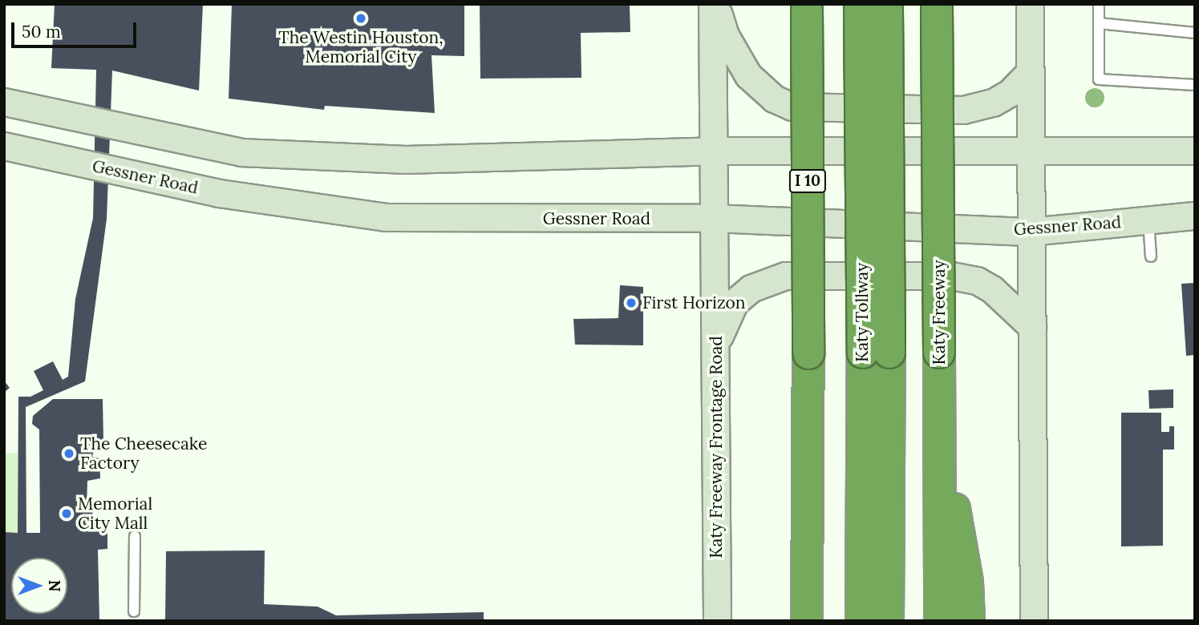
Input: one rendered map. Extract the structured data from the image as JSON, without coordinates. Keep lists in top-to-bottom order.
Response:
{
  "streets": {
    "highway": ["I 10", "Katy Tollway", "Katy Freeway"],
    "main road": ["Gessner Road", "Katy Freeway Frontage Road"]
  },
  "crossings": [
    ["Gessner Road", "Katy Freeway Frontage Road"]
  ],
  "places": [
    "The Westin Houston, Memorial City",
    "First Horizon",
    "The Cheesecake Factory",
    "Memorial City Mall"
  ],
  "scale_bar": "50 m",
  "north": "right"
}
